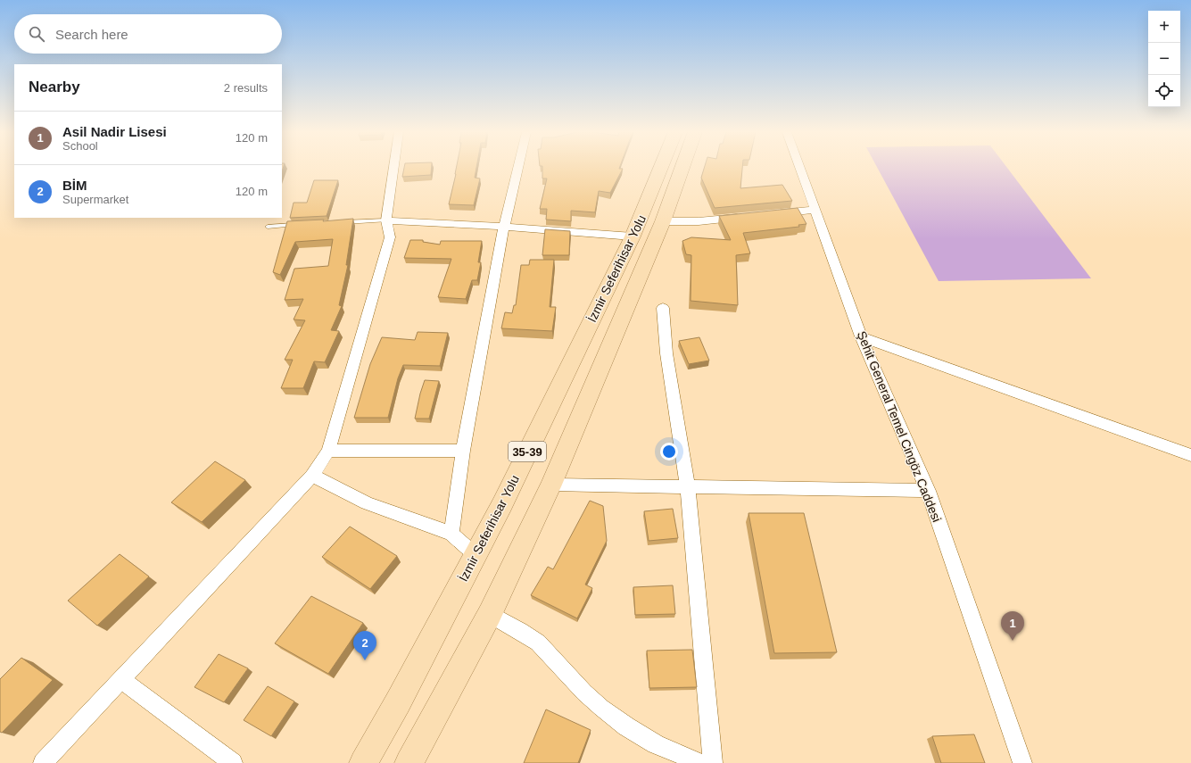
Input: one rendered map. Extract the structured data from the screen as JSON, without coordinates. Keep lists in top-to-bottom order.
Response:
{
  "streets": {
    "main road": ["İzmir Seferihisar Yolu", "35-39"],
    "street": ["Şehit General Temel Cingöz Caddesi"]
  },
  "page": {
    "map_buttons": ["+", "−"],
    "search": "Search here",
    "heading": ["Nearby", "2 results"],
    "list": [
      {
        "mark": "1",
        "name": "Asil Nadir Lisesi",
        "note": "School",
        "value": "120 m"
      },
      {
        "mark": "2",
        "name": "BİM",
        "note": "Supermarket",
        "value": "120 m"
      }
    ],
    "pins": ["1", "2"]
  }
}
